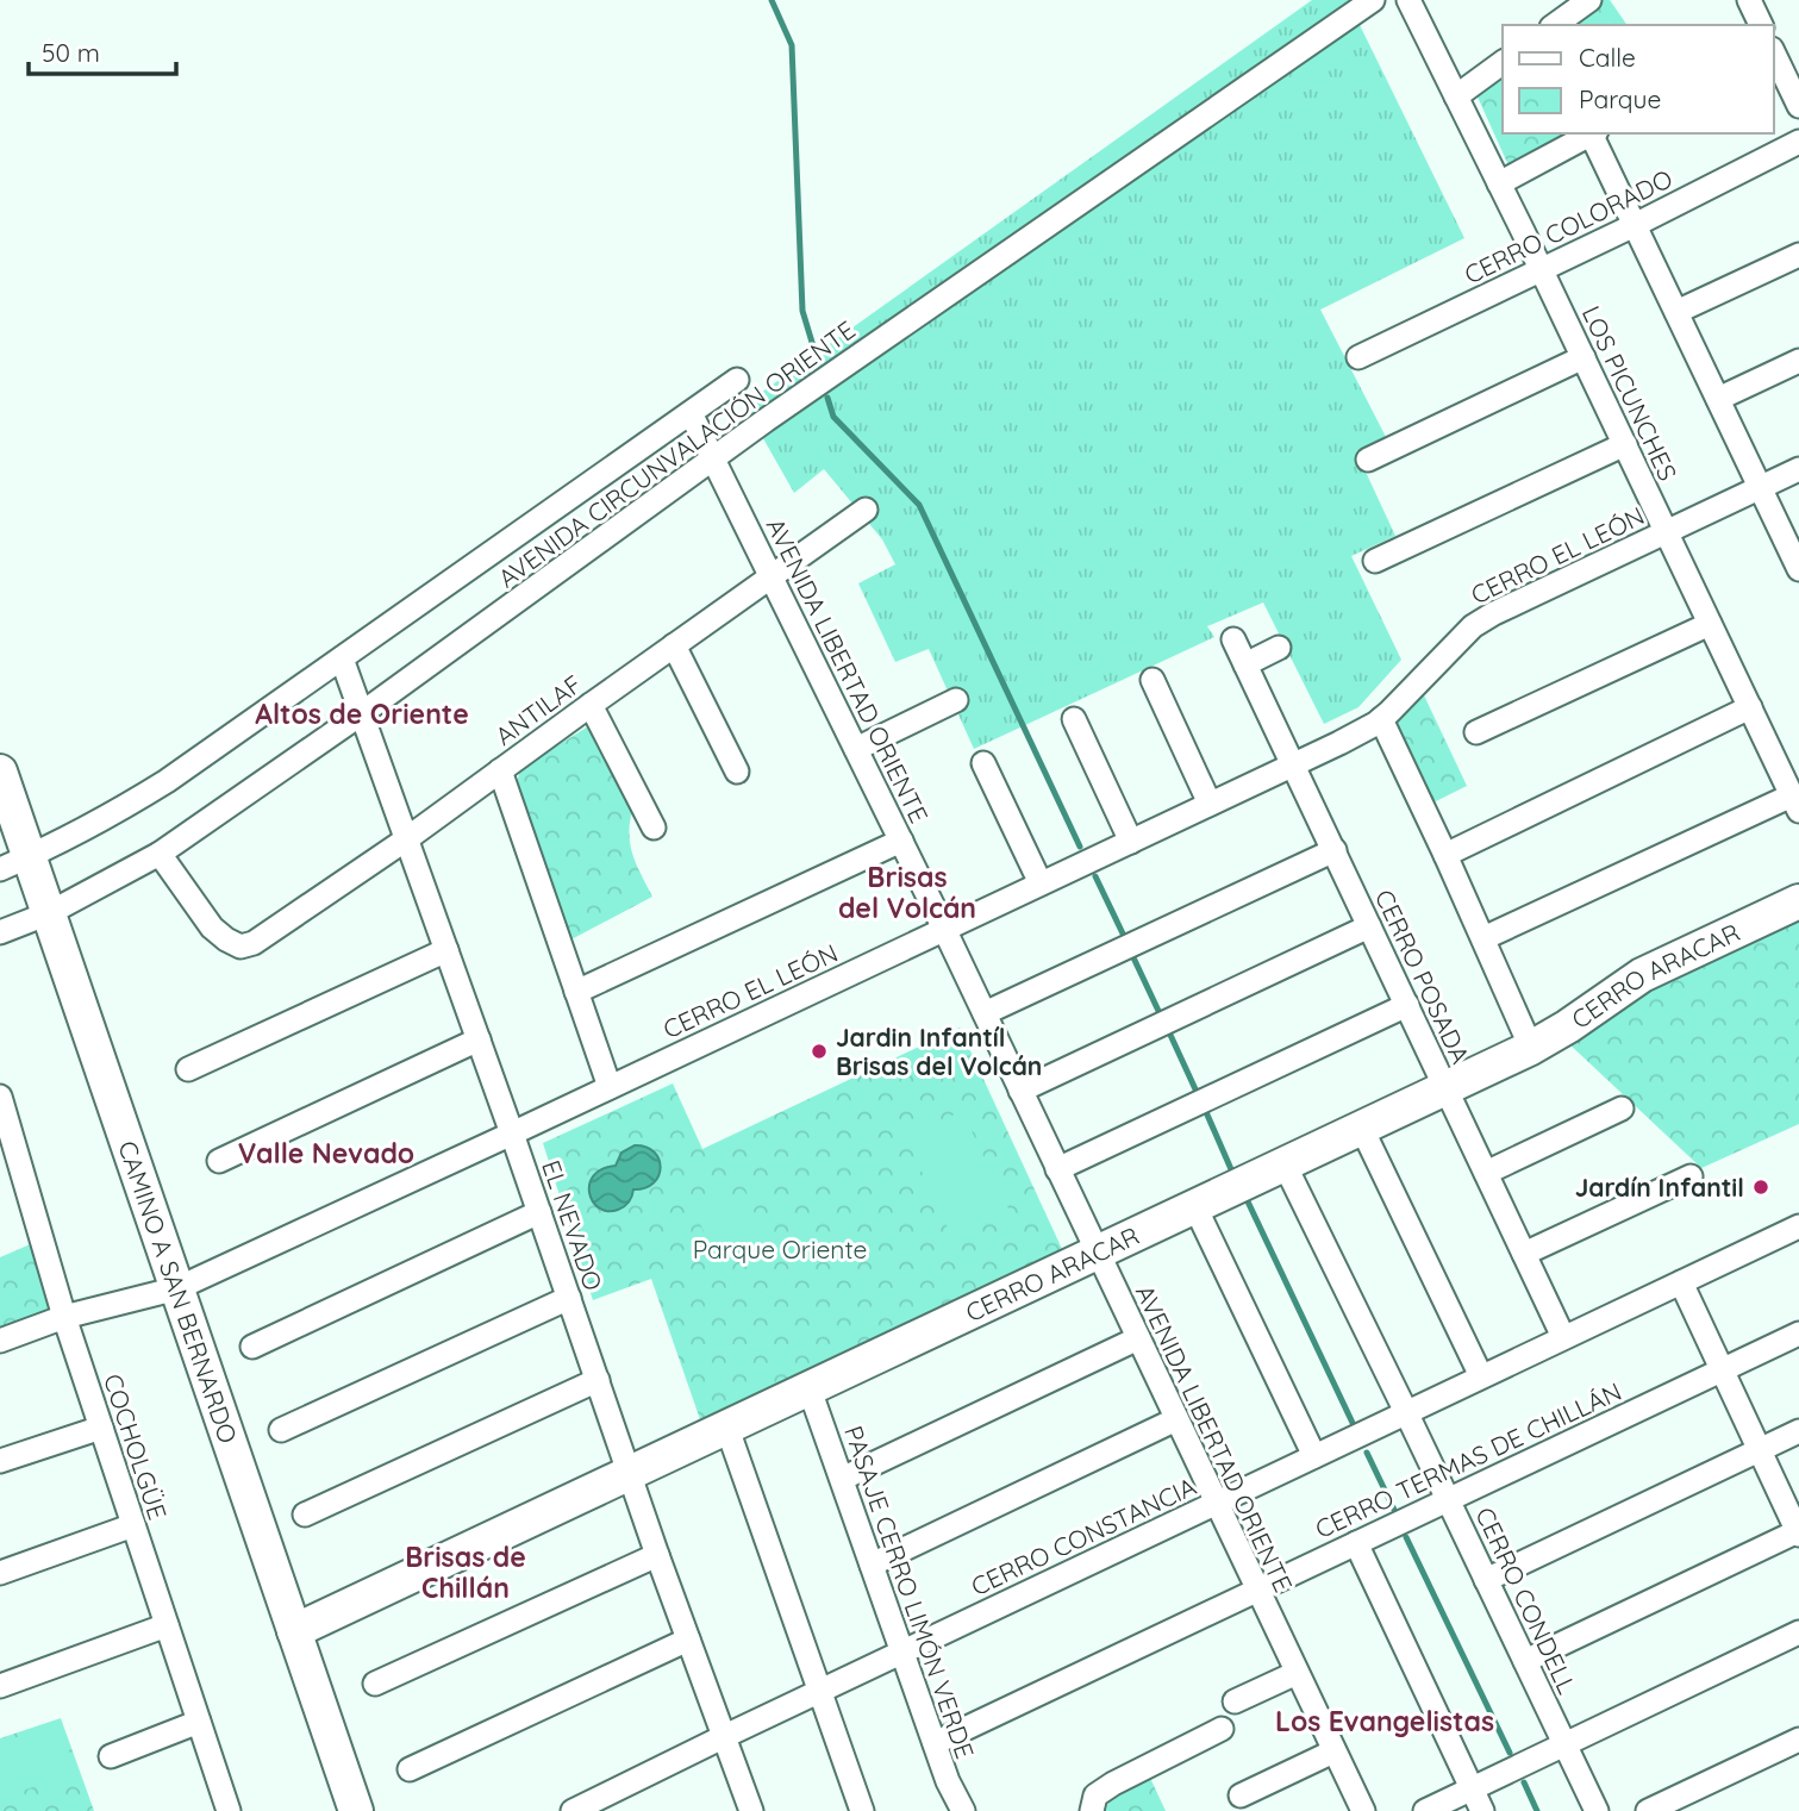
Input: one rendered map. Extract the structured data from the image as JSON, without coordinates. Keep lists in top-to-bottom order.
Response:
{
  "streets": {
    "street": [
      "CERRO COLORADO",
      "LOS PICUNCHES",
      "AVENIDA CIRCUNVALACIÓN ORIENTE",
      "CERRO EL LEÓN",
      "AVENIDA LIBERTAD ORIENTE",
      "ANTILAF",
      "CERRO POSADA",
      "CERRO ARACAR",
      "EL NEVADO",
      "CAMINO A SAN BERNARDO",
      "COCHOLGÜE",
      "CERRO TERMAS DE CHILLÁN",
      "CERRO CONSTANCIA",
      "PASAJE CERRO LIMÓN VERDE",
      "CERRO CONDELL"
    ]
  },
  "crossings": [
    ["CERRO COLORADO", "LOS PICUNCHES"],
    ["LOS PICUNCHES", "CERRO EL LEÓN"],
    ["AVENIDA CIRCUNVALACIÓN ORIENTE", "AVENIDA LIBERTAD ORIENTE"],
    ["AVENIDA CIRCUNVALACIÓN ORIENTE", "ANTILAF"],
    ["AVENIDA CIRCUNVALACIÓN ORIENTE", "EL NEVADO"],
    ["AVENIDA CIRCUNVALACIÓN ORIENTE", "CAMINO A SAN BERNARDO"],
    ["CERRO EL LEÓN", "AVENIDA LIBERTAD ORIENTE"],
    ["CERRO EL LEÓN", "CERRO POSADA"],
    ["CERRO EL LEÓN", "EL NEVADO"],
    ["CERRO EL LEÓN", "CAMINO A SAN BERNARDO"],
    ["CERRO EL LEÓN", "COCHOLGÜE"],
    ["AVENIDA LIBERTAD ORIENTE", "ANTILAF"],
    ["AVENIDA LIBERTAD ORIENTE", "CERRO ARACAR"],
    ["AVENIDA LIBERTAD ORIENTE", "CERRO TERMAS DE CHILLÁN"],
    ["AVENIDA LIBERTAD ORIENTE", "CERRO CONSTANCIA"],
    ["ANTILAF", "EL NEVADO"],
    ["CERRO POSADA", "CERRO ARACAR"],
    ["CERRO POSADA", "CERRO CONSTANCIA"],
    ["CERRO ARACAR", "EL NEVADO"],
    ["CERRO ARACAR", "CAMINO A SAN BERNARDO"],
    ["CERRO ARACAR", "PASAJE CERRO LIMÓN VERDE"],
    ["CERRO ARACAR", "CERRO CONDELL"],
    ["EL NEVADO", "CERRO CONSTANCIA"],
    ["CERRO TERMAS DE CHILLÁN", "PASAJE CERRO LIMÓN VERDE"],
    ["CERRO TERMAS DE CHILLÁN", "CERRO CONDELL"],
    ["CERRO CONSTANCIA", "PASAJE CERRO LIMÓN VERDE"],
    ["CERRO CONSTANCIA", "CERRO CONDELL"]
  ],
  "districts": [
    "Altos de Oriente",
    "Brisas del Volcán",
    "Valle Nevado",
    "Brisas de Chillán",
    "Los Evangelistas"
  ],
  "parks": ["Parque Oriente"],
  "places": ["Jardin Infantíl Brisas del Volcán", "Jardín Infantil"],
  "legend": ["Calle", "Parque"],
  "scale_bar": "50 m"
}
